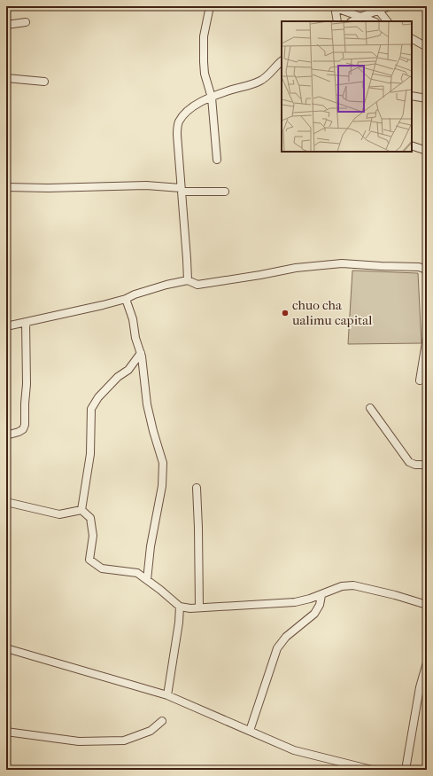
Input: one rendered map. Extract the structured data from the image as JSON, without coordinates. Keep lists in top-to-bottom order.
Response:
{
  "places": ["chuo cha ualimu capital"]
}
